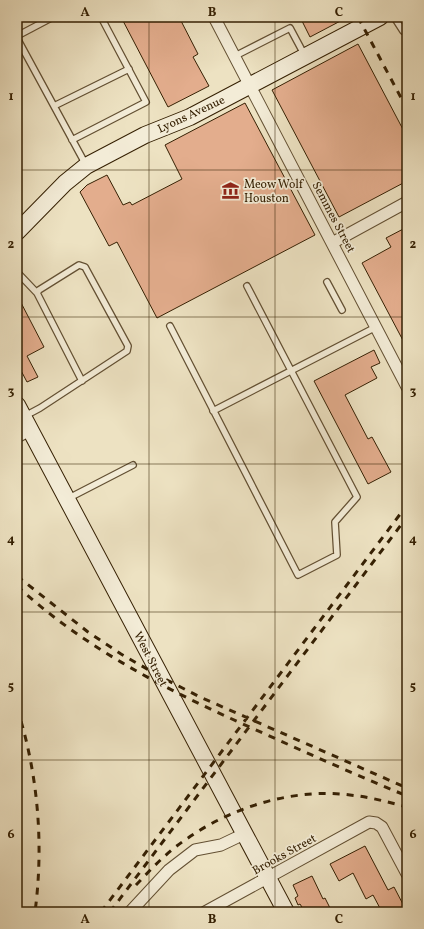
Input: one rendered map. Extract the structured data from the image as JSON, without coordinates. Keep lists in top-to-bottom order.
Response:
{
  "streets": {
    "street": [
      "Lyons Avenue",
      "Semmes Street",
      "West Street",
      "Brooks Street"
    ]
  },
  "crossings": [
    ["Lyons Avenue", "Semmes Street"],
    ["West Street", "Brooks Street"]
  ],
  "places": {
    "museum": ["Meow Wolf Houston"]
  },
  "grid": {
    "columns": ["A", "B", "C"],
    "rows": [
      "1",
      "2",
      "3",
      "4",
      "5",
      "6"
    ]
  }
}
